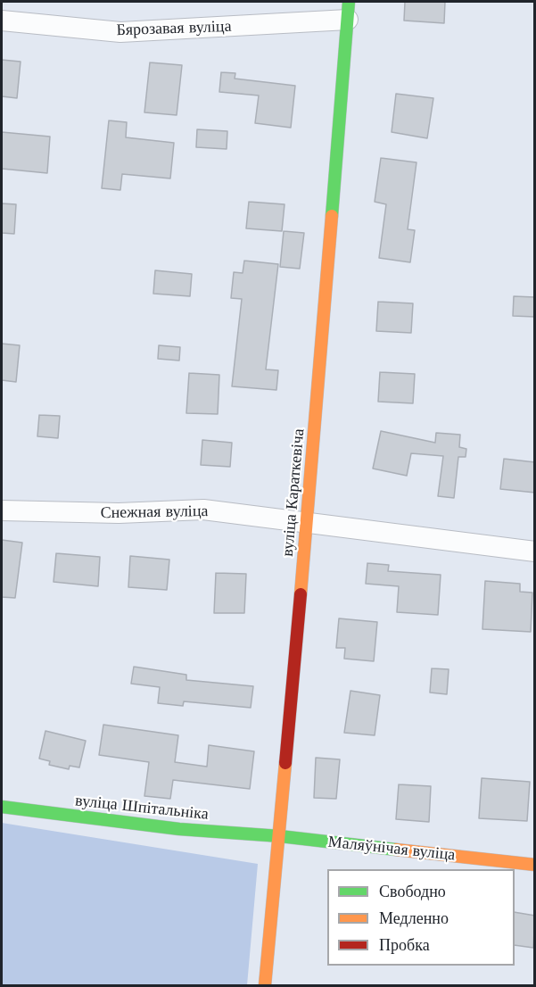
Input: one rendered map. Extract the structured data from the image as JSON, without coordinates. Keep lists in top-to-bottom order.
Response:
{
  "streets": {
    "street": [
      "Бярозавая вуліца",
      "вуліца Караткевіча",
      "Снежная вуліца",
      "вуліца Шпітальніка",
      "Маляўнічая вуліца"
    ]
  },
  "crossings": [
    ["Бярозавая вуліца", "вуліца Караткевіча"],
    ["вуліца Караткевіча", "Снежная вуліца"],
    ["вуліца Караткевіча", "вуліца Шпітальніка"],
    ["вуліца Караткевіча", "Маляўнічая вуліца"],
    ["вуліца Шпітальніка", "Маляўнічая вуліца"]
  ],
  "legend": ["Свободно", "Медленно", "Пробка"]
}
